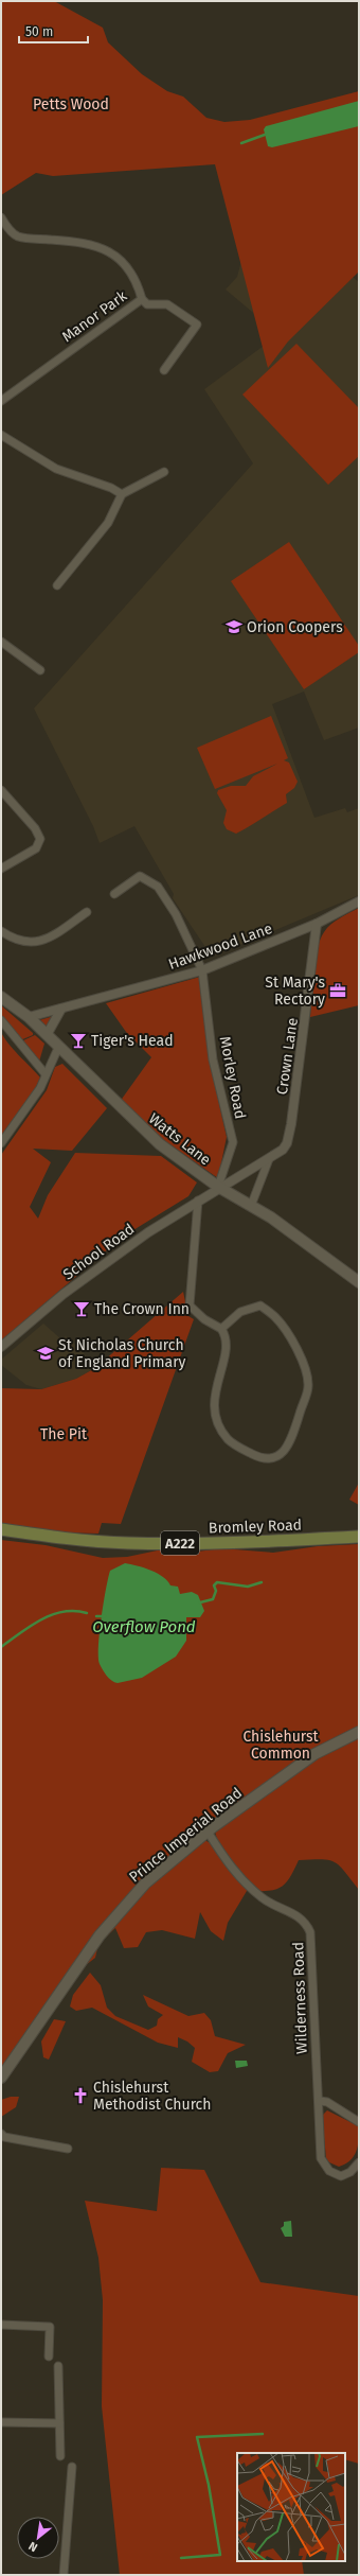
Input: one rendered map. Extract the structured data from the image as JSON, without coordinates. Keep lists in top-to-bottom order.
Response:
{
  "streets": {
    "main road": [
      "Watts Lane",
      "Bromley Road",
      "A222",
      "Prince Imperial Road"
    ],
    "street": [
      "Manor Park",
      "Hawkwood Lane",
      "Crown Lane",
      "Morley Road",
      "School Road",
      "Wilderness Road"
    ]
  },
  "crossings": [
    ["Hawkwood Lane", "Crown Lane"],
    ["Hawkwood Lane", "Morley Road"],
    ["Hawkwood Lane", "Watts Lane"],
    ["Crown Lane", "Morley Road"],
    ["Crown Lane", "Watts Lane"],
    ["Crown Lane", "School Road"],
    ["Morley Road", "Watts Lane"],
    ["Morley Road", "School Road"],
    ["Watts Lane", "School Road"],
    ["Prince Imperial Road", "Wilderness Road"]
  ],
  "water": ["Overflow Pond"],
  "parks": ["Petts Wood", "The Pit", "Chislehurst Common"],
  "places": {
    "school or university": ["Orion Coopers", "St Nicholas Church of England Primary"],
    "office": ["St Mary's Rectory"],
    "bar": ["Tiger's Head", "The Crown Inn"],
    "church": ["Chislehurst Methodist Church"]
  },
  "scale_bar": "50 m",
  "north": "bottom left"
}
